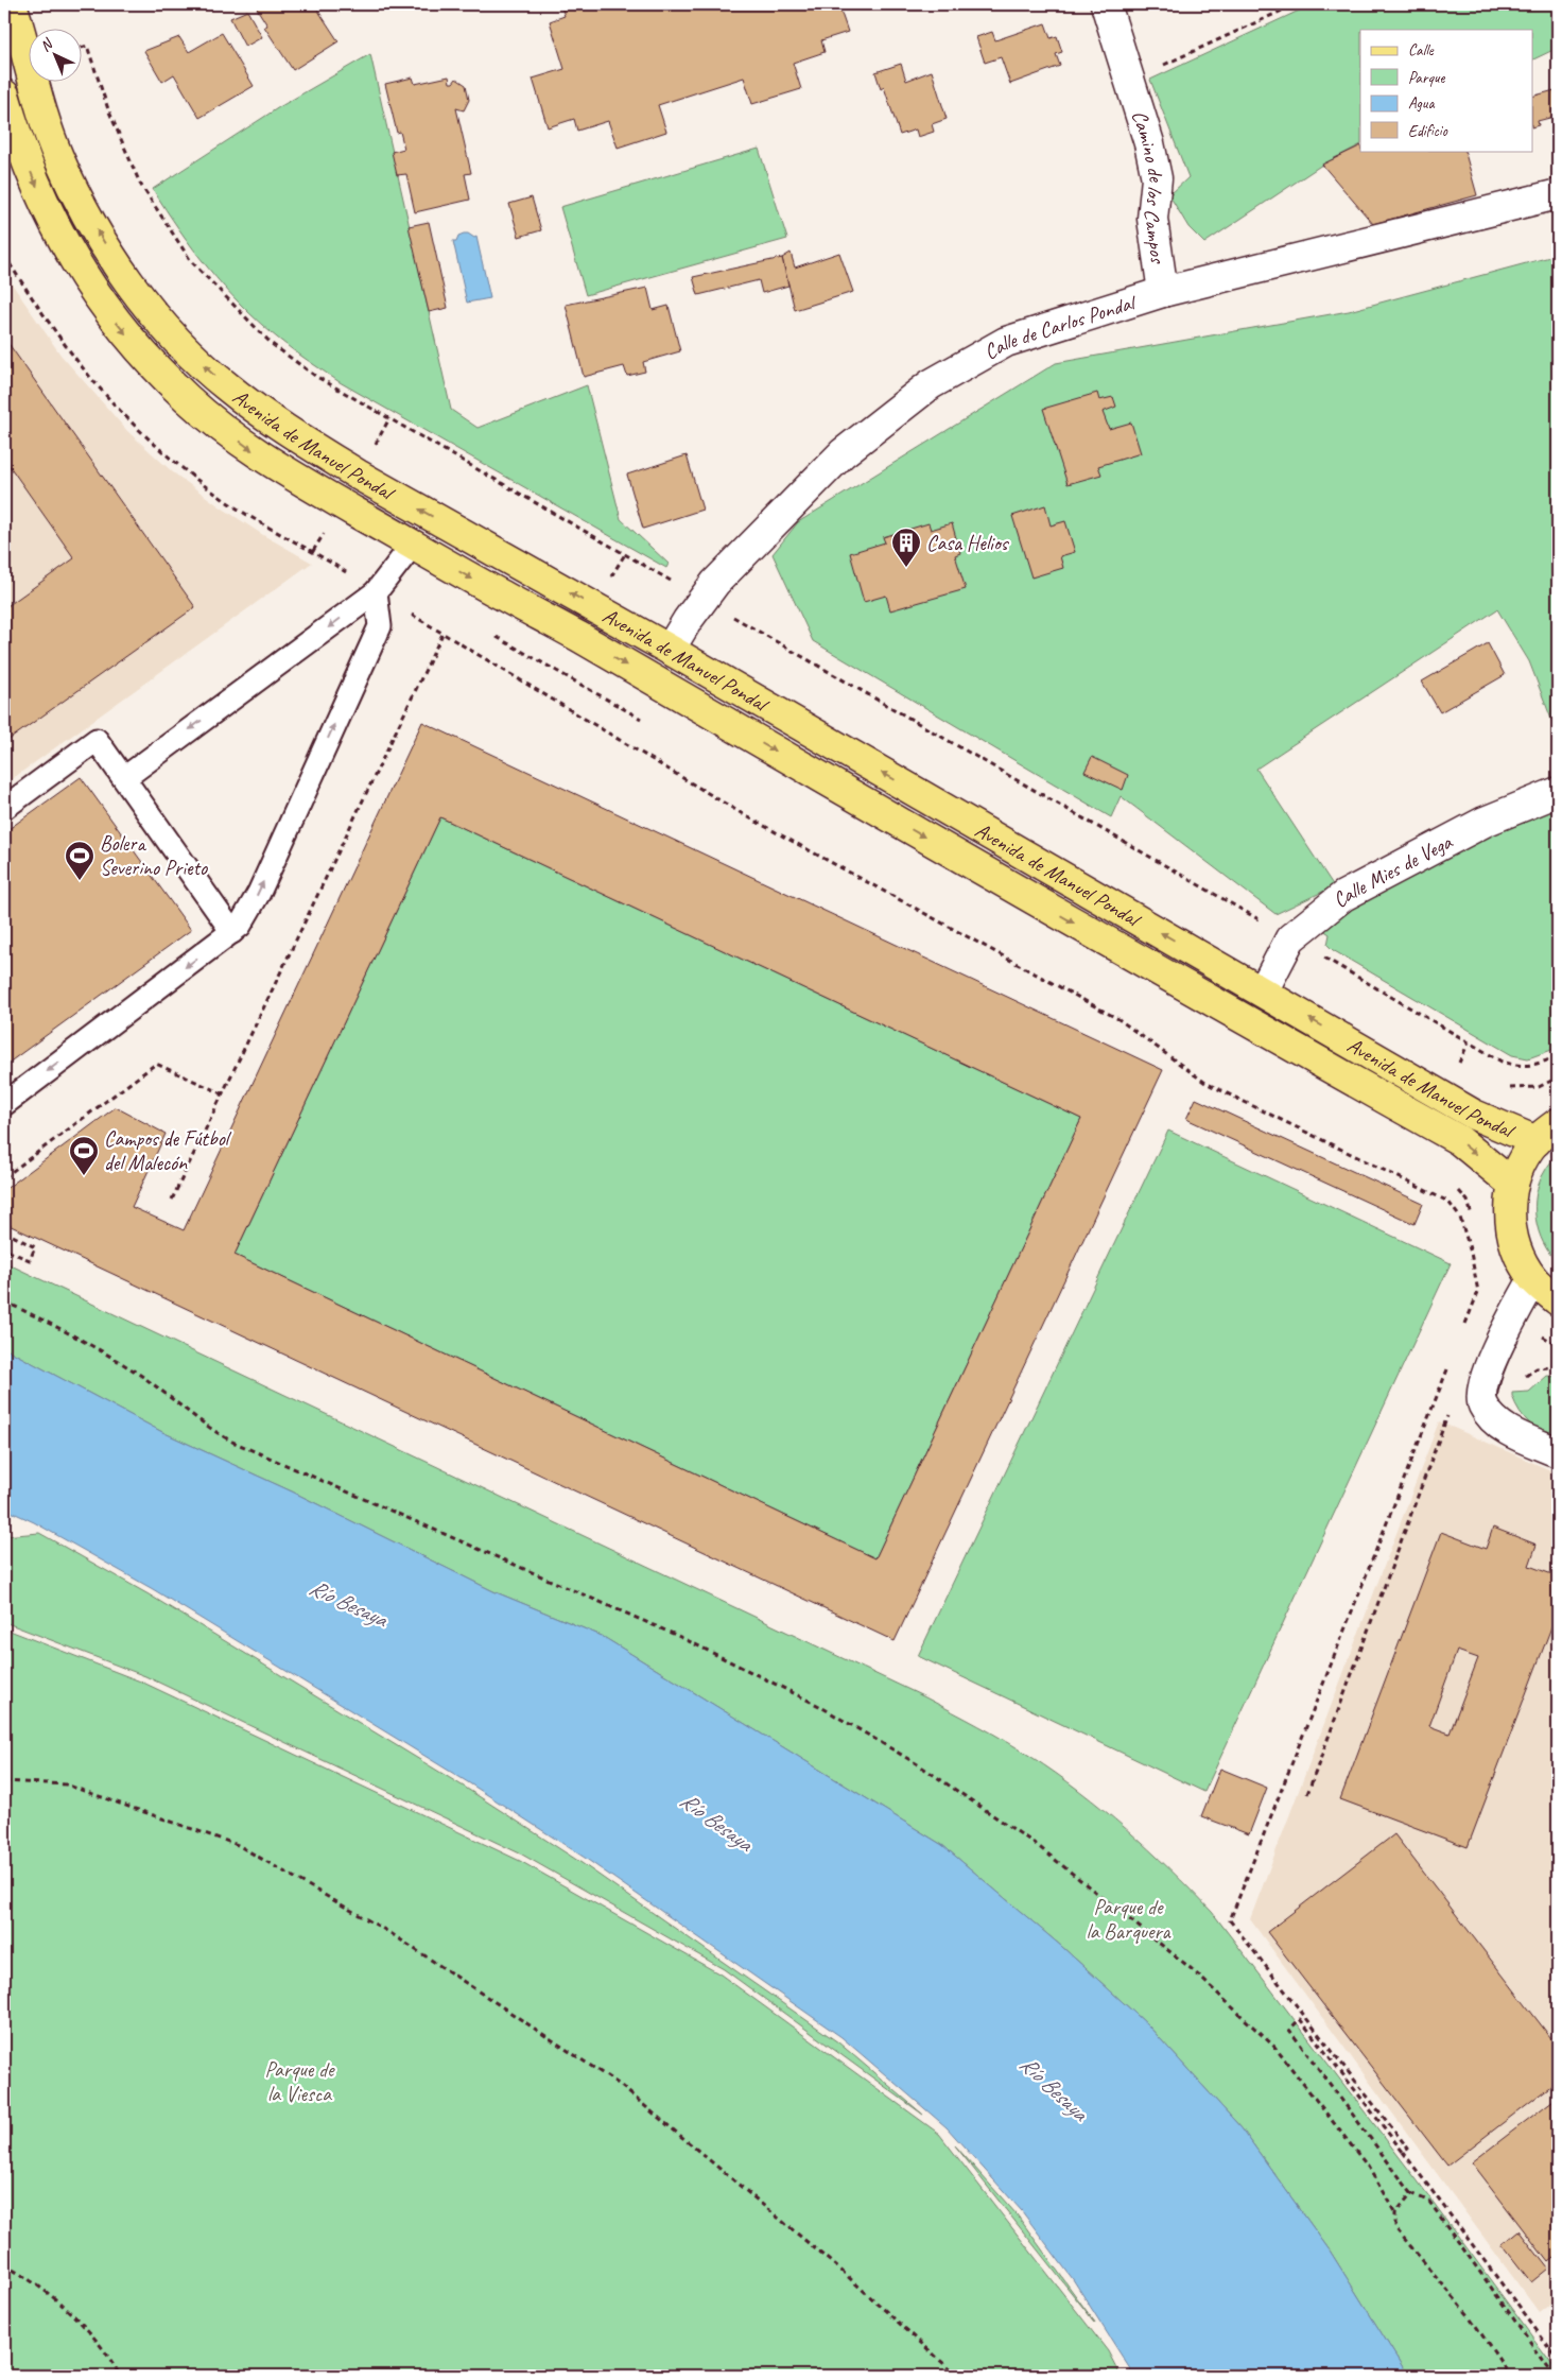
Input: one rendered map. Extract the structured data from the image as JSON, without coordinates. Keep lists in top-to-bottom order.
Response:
{
  "streets": {
    "main road": ["Avenida de Manuel Pondal"],
    "street": ["Camino de los Campos", "Calle de Carlos Pondal", "Calle Mies de Vega"]
  },
  "crossings": [
    ["Camino de los Campos", "Calle de Carlos Pondal"],
    ["Calle de Carlos Pondal", "Avenida de Manuel Pondal"],
    ["Avenida de Manuel Pondal", "Calle Mies de Vega"]
  ],
  "water": ["Río Besaya"],
  "parks": ["Parque de la Barquera", "Parque de la Viesca"],
  "places": {
    "building": ["Casa Helios"],
    "sports": ["Bolera Severino Prieto", "Campos de Fútbol del Malecón"]
  },
  "legend": [
    "Calle",
    "Parque",
    "Agua",
    "Edificio"
  ],
  "north": "top left"
}
